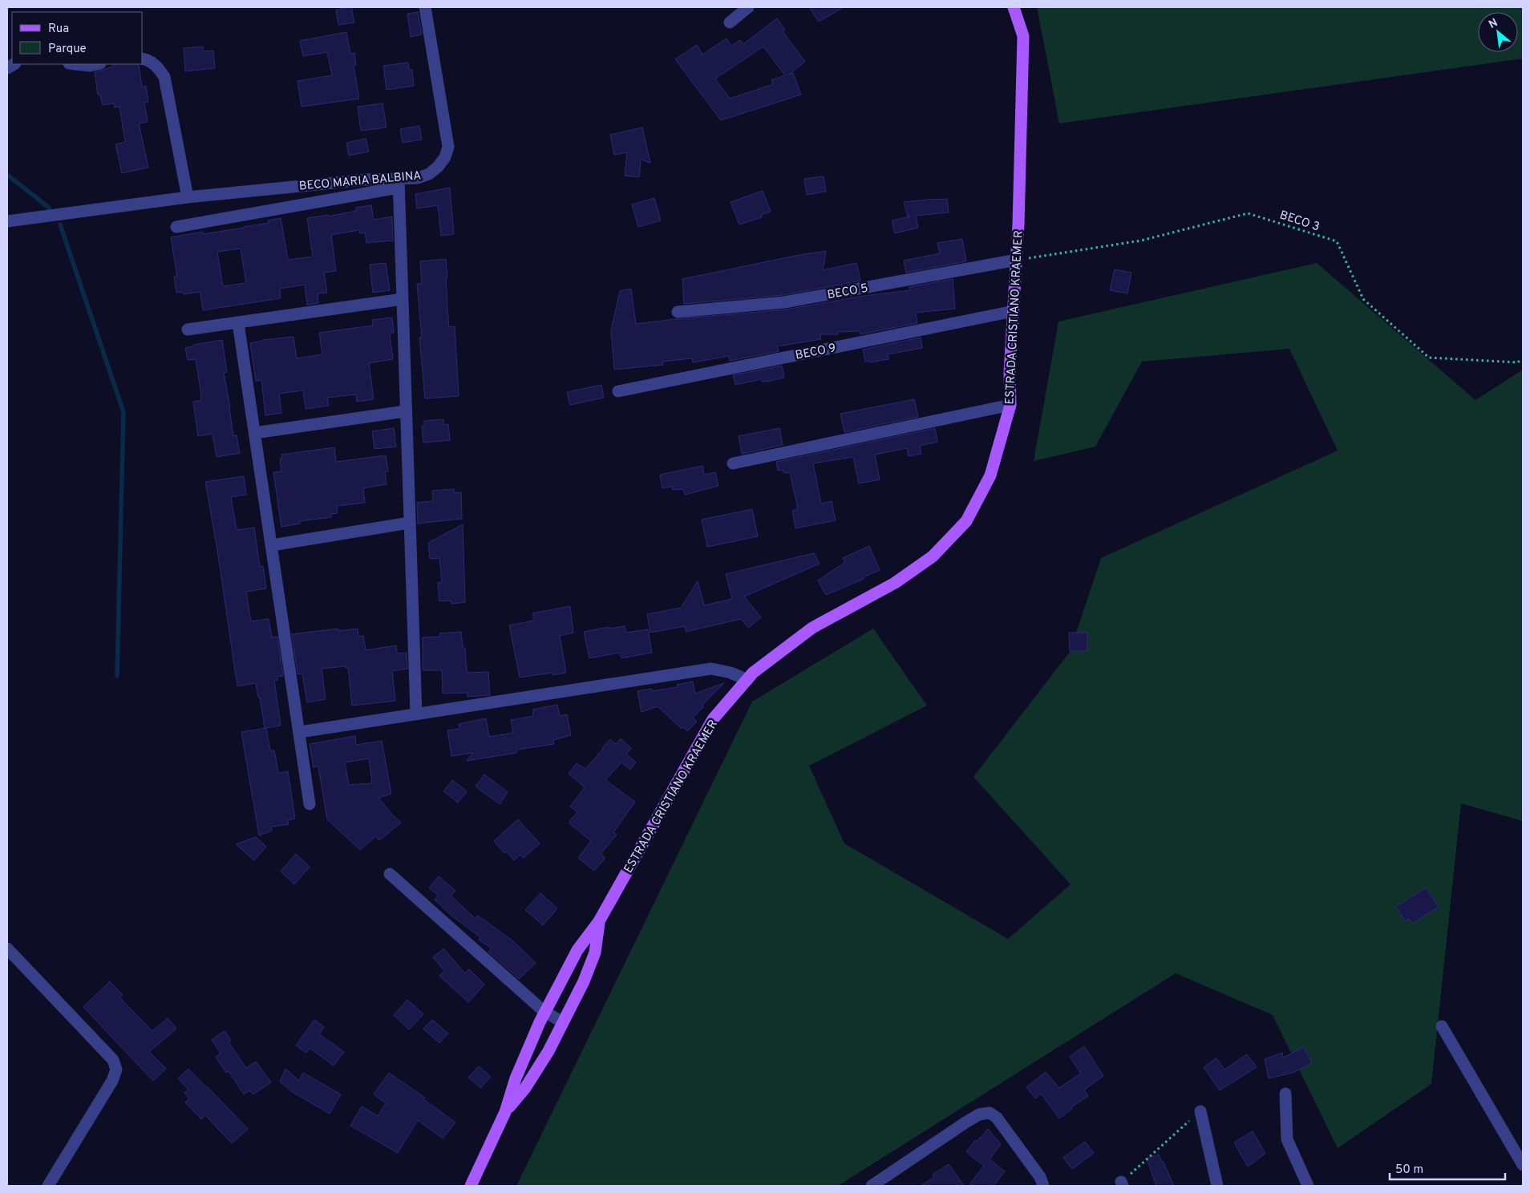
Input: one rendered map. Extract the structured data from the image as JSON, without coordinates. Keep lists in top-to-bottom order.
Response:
{
  "streets": {
    "main road": ["ESTRADA CRISTIANO KRAEMER"],
    "street": ["BECO MARIA BALBINA", "BECO 5", "BECO 9"],
    "path": ["BECO 3"]
  },
  "crossings": [
    ["BECO 3", "BECO 5"],
    ["BECO 3", "ESTRADA CRISTIANO KRAEMER"],
    ["BECO 5", "ESTRADA CRISTIANO KRAEMER"],
    ["ESTRADA CRISTIANO KRAEMER", "BECO 9"]
  ],
  "legend": ["Rua", "Parque"],
  "scale_bar": "50 m",
  "north": "top left"
}
